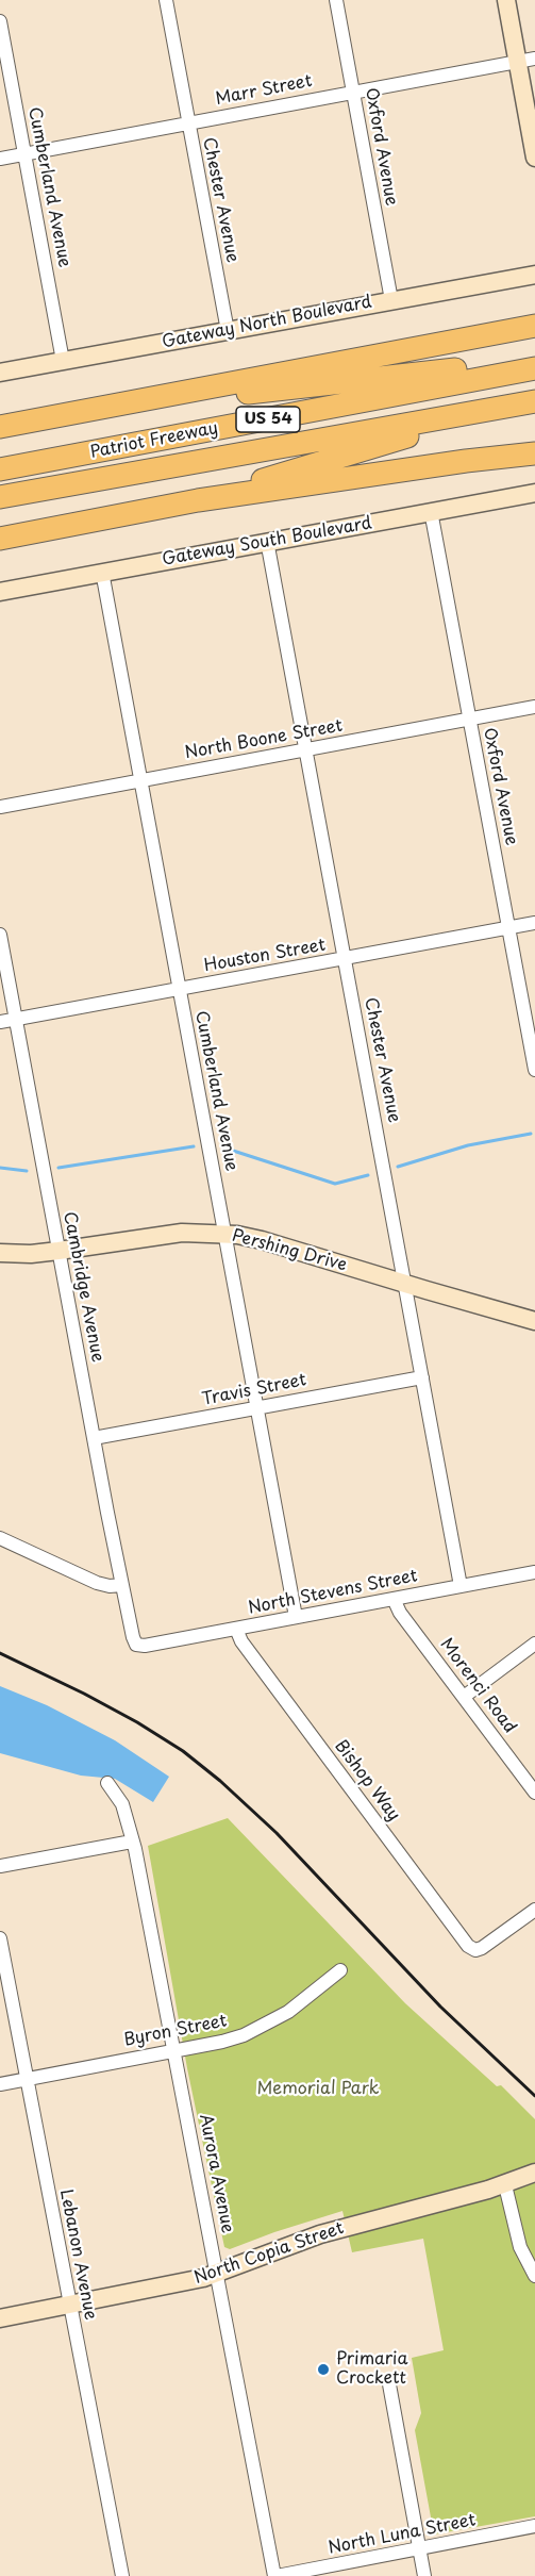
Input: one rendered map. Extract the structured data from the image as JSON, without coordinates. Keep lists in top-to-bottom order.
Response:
{
  "streets": {
    "highway": ["US 54", "Patriot Freeway"],
    "main road": [
      "Gateway North Boulevard",
      "Gateway South Boulevard",
      "Pershing Drive",
      "North Copia Street"
    ],
    "street": [
      "Marr Street",
      "Oxford Avenue",
      "Cumberland Avenue",
      "Chester Avenue",
      "North Boone Street",
      "Houston Street",
      "Cambridge Avenue",
      "Travis Street",
      "North Stevens Street",
      "Morenci Road",
      "Bishop Way",
      "Byron Street",
      "Aurora Avenue",
      "Lebanon Avenue",
      "North Luna Street"
    ]
  },
  "crossings": [
    ["Marr Street", "Oxford Avenue"],
    ["Marr Street", "Cumberland Avenue"],
    ["Marr Street", "Chester Avenue"],
    ["Oxford Avenue", "Gateway North Boulevard"],
    ["Oxford Avenue", "Gateway South Boulevard"],
    ["Oxford Avenue", "North Boone Street"],
    ["Oxford Avenue", "Houston Street"],
    ["Cumberland Avenue", "Gateway North Boulevard"],
    ["Cumberland Avenue", "Gateway South Boulevard"],
    ["Cumberland Avenue", "North Boone Street"],
    ["Cumberland Avenue", "Houston Street"],
    ["Cumberland Avenue", "Pershing Drive"],
    ["Cumberland Avenue", "Travis Street"],
    ["Cumberland Avenue", "North Stevens Street"],
    ["Chester Avenue", "Gateway North Boulevard"],
    ["Chester Avenue", "Gateway South Boulevard"],
    ["Chester Avenue", "North Boone Street"],
    ["Chester Avenue", "Houston Street"],
    ["Chester Avenue", "Pershing Drive"],
    ["Chester Avenue", "Travis Street"],
    ["Chester Avenue", "North Stevens Street"],
    ["Houston Street", "Cambridge Avenue"],
    ["Pershing Drive", "Cambridge Avenue"],
    ["Cambridge Avenue", "Travis Street"],
    ["Cambridge Avenue", "North Stevens Street"],
    ["North Stevens Street", "Morenci Road"],
    ["North Stevens Street", "Bishop Way"],
    ["Byron Street", "Aurora Avenue"],
    ["Byron Street", "Lebanon Avenue"],
    ["Aurora Avenue", "North Copia Street"],
    ["Aurora Avenue", "North Luna Street"],
    ["North Copia Street", "Lebanon Avenue"]
  ],
  "parks": ["Memorial Park"],
  "places": ["Primaria Crockett"]
}
